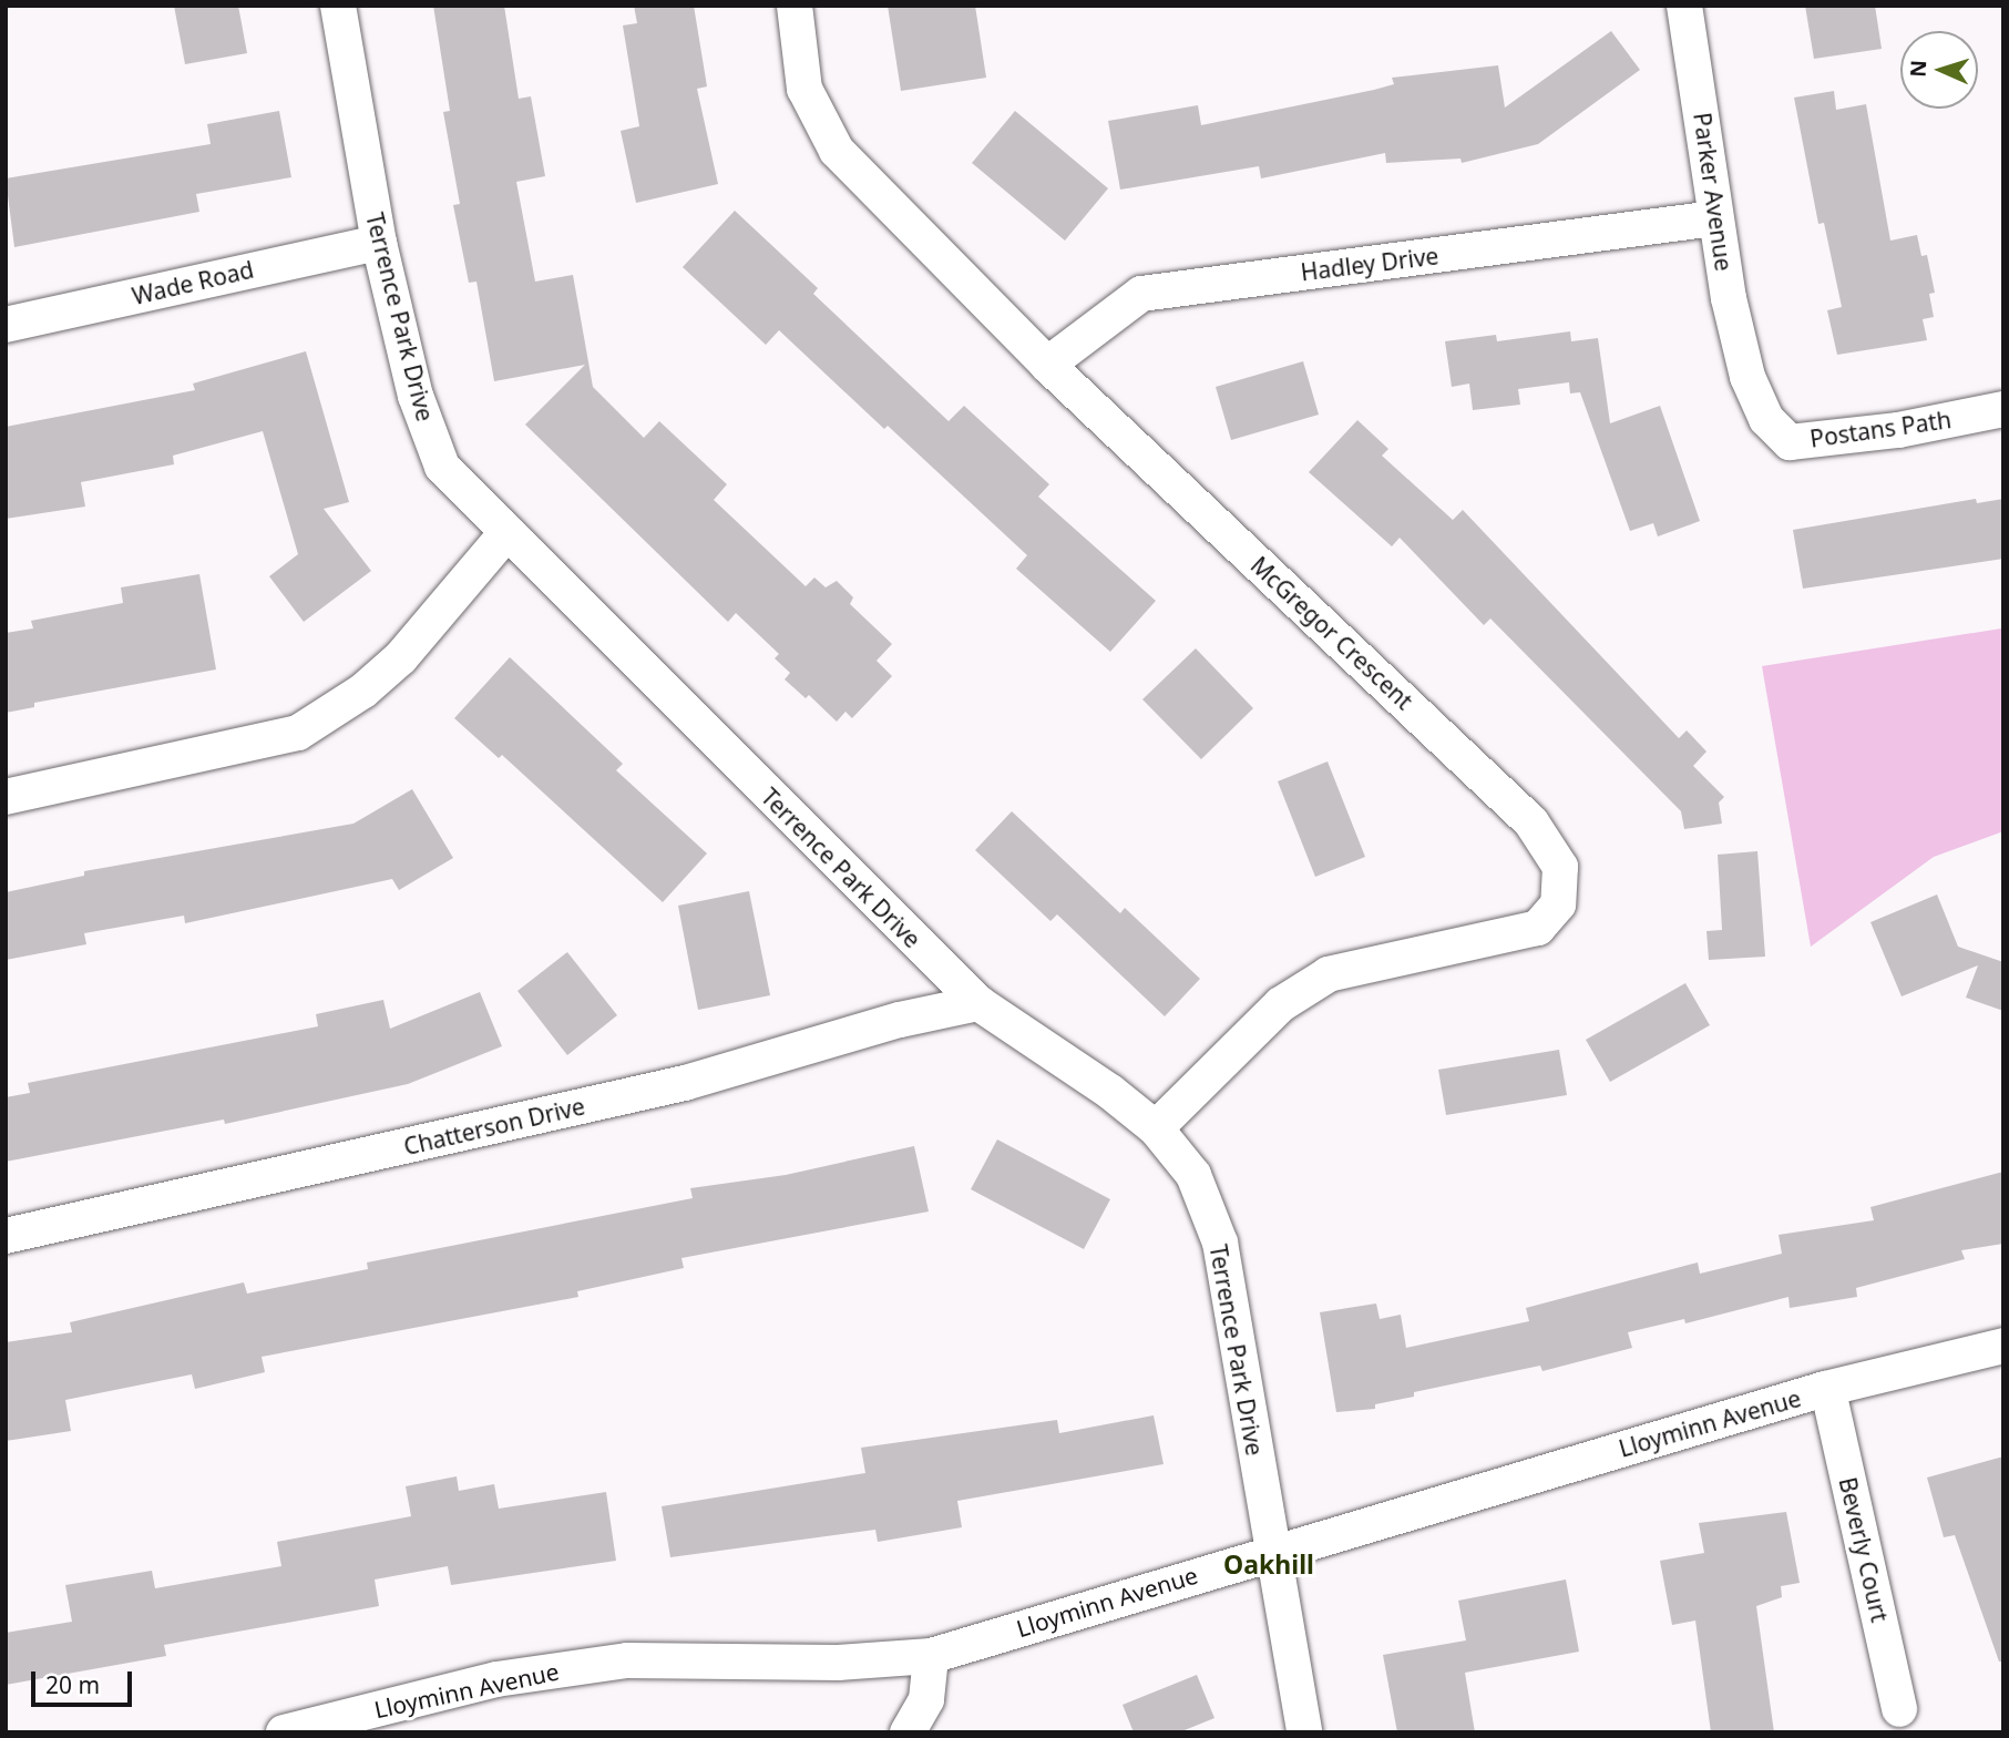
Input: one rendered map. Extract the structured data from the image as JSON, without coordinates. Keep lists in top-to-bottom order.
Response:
{
  "streets": {
    "street": [
      "Parker Avenue",
      "Hadley Drive",
      "Wade Road",
      "Terrence Park Drive",
      "Postans Path",
      "McGregor Crescent",
      "Chatterson Drive",
      "Lloyminn Avenue",
      "Beverly Court"
    ]
  },
  "crossings": [
    ["Parker Avenue", "Hadley Drive"],
    ["Parker Avenue", "Postans Path"],
    ["Hadley Drive", "McGregor Crescent"],
    ["Wade Road", "Terrence Park Drive"],
    ["Terrence Park Drive", "McGregor Crescent"],
    ["Terrence Park Drive", "Chatterson Drive"],
    ["Terrence Park Drive", "Lloyminn Avenue"],
    ["Lloyminn Avenue", "Beverly Court"]
  ],
  "districts": ["Oakhill"],
  "scale_bar": "20 m",
  "north": "left"
}
